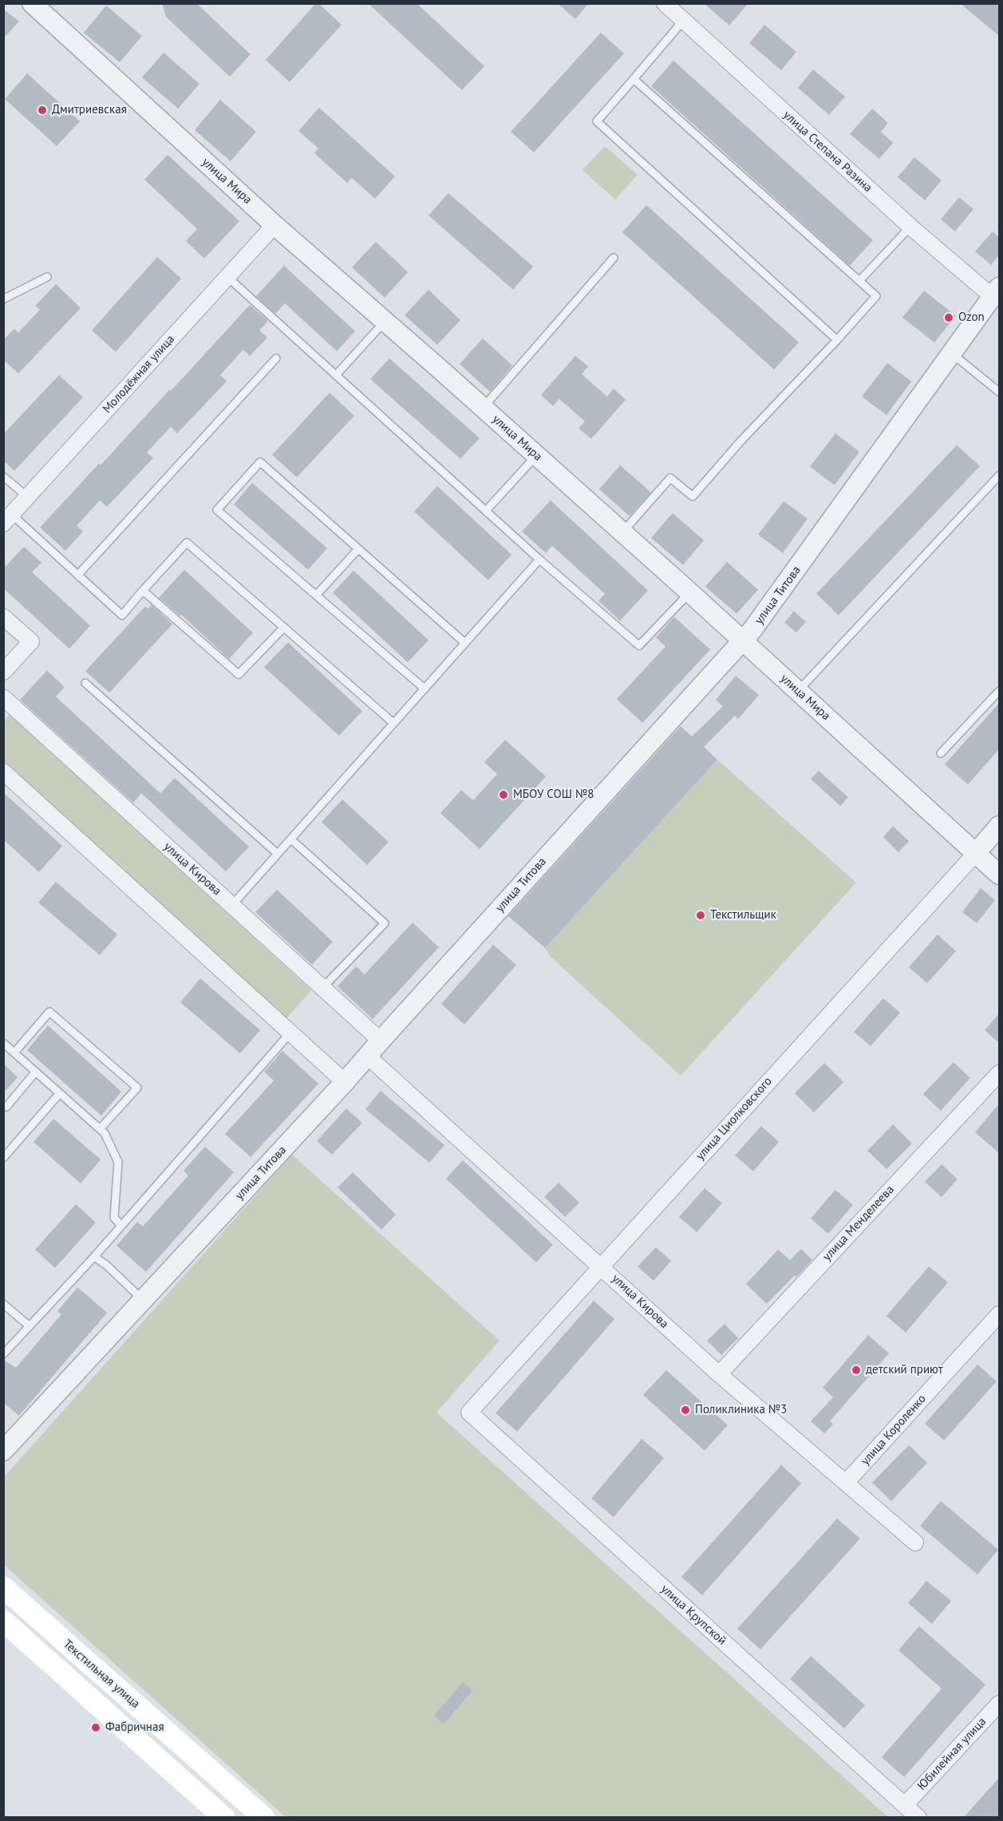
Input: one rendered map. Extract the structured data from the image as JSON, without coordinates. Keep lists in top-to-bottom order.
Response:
{
  "streets": {
    "main road": ["Текстильная улица"],
    "street": [
      "улица Степана Разина",
      "улица Мира",
      "Молодёжная улица",
      "улица Титова",
      "улица Кирова",
      "улица Циолковского",
      "улица Менделеева",
      "улица Короленко",
      "улица Крупской",
      "Юбилейная улица"
    ]
  },
  "crossings": [
    ["улица Степана Разина", "улица Титова"],
    ["улица Мира", "Молодёжная улица"],
    ["улица Мира", "улица Титова"],
    ["улица Мира", "улица Циолковского"],
    ["улица Титова", "улица Кирова"],
    ["улица Кирова", "улица Циолковского"],
    ["улица Кирова", "улица Менделеева"],
    ["улица Кирова", "улица Короленко"],
    ["улица Циолковского", "улица Крупской"],
    ["улица Крупской", "Юбилейная улица"]
  ],
  "places": [
    "Дмитриевская",
    "Ozon",
    "МБОУ СОШ №8",
    "Текстильщик",
    "детский приют",
    "Поликлиника №3",
    "Фабричная"
  ]
}
